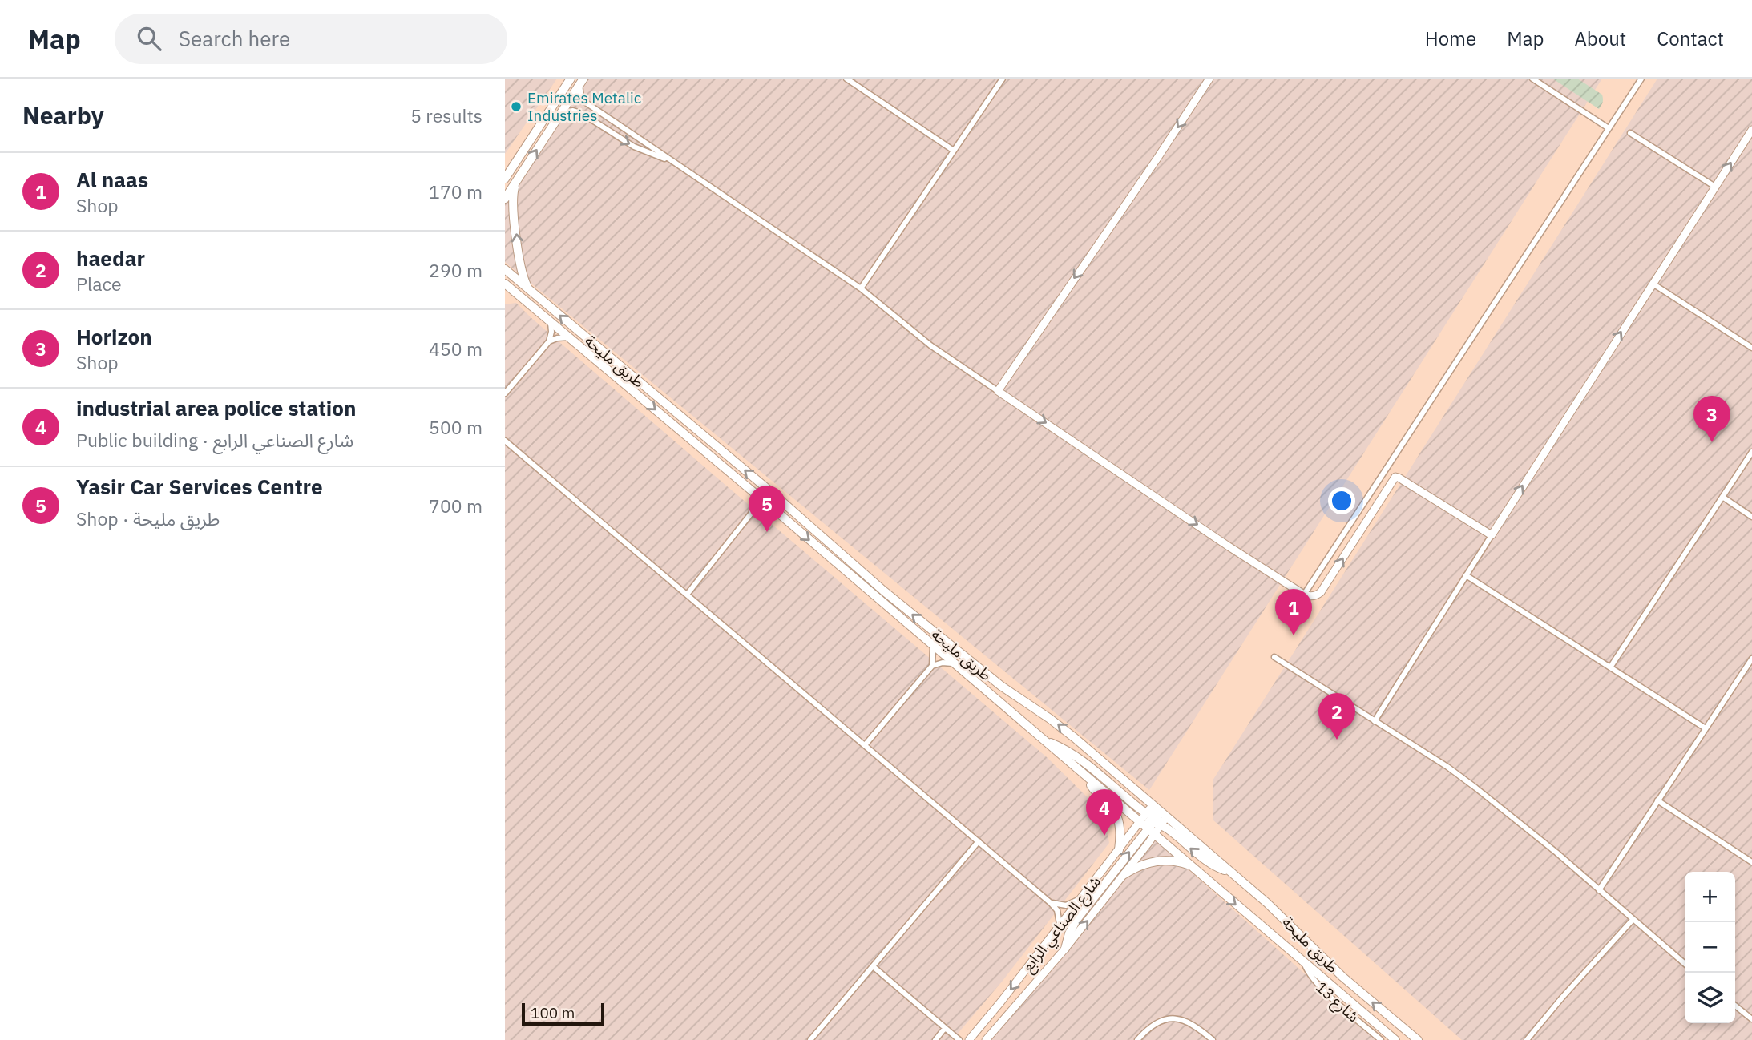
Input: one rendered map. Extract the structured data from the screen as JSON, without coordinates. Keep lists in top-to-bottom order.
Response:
{
  "streets": {
    "main road": ["طريق مليحة", "شارع الصناعي الرابع"],
    "street": ["شارع 13"]
  },
  "crossings": [
    ["طريق مليحة", "شارع الصناعي الرابع"],
    ["طريق مليحة", "شارع 13"]
  ],
  "places": ["Emirates Metalic Industries"],
  "scale_bar": "100 m",
  "page": {
    "header": "Map",
    "search": "Search here",
    "nav": [
      "Home",
      "Map",
      "About",
      "Contact"
    ],
    "heading": ["Nearby", "5 results"],
    "list": [
      {
        "mark": "1",
        "name": "Al naas",
        "note": "Shop",
        "value": "170 m"
      },
      {
        "mark": "2",
        "name": "haedar",
        "note": "Place",
        "value": "290 m"
      },
      {
        "mark": "3",
        "name": "Horizon",
        "note": "Shop",
        "value": "450 m"
      },
      {
        "mark": "4",
        "name": "industrial area police station",
        "note": "Public building · شارع الصناعي الرابع",
        "value": "500 m"
      },
      {
        "mark": "5",
        "name": "Yasir Car Services Centre",
        "note": "Shop · طريق مليحة",
        "value": "700 m"
      }
    ],
    "pins": [
      "3",
      "5",
      "1",
      "2",
      "4"
    ],
    "map_buttons": ["+", "−"],
    "scale": "100 m"
  }
}
